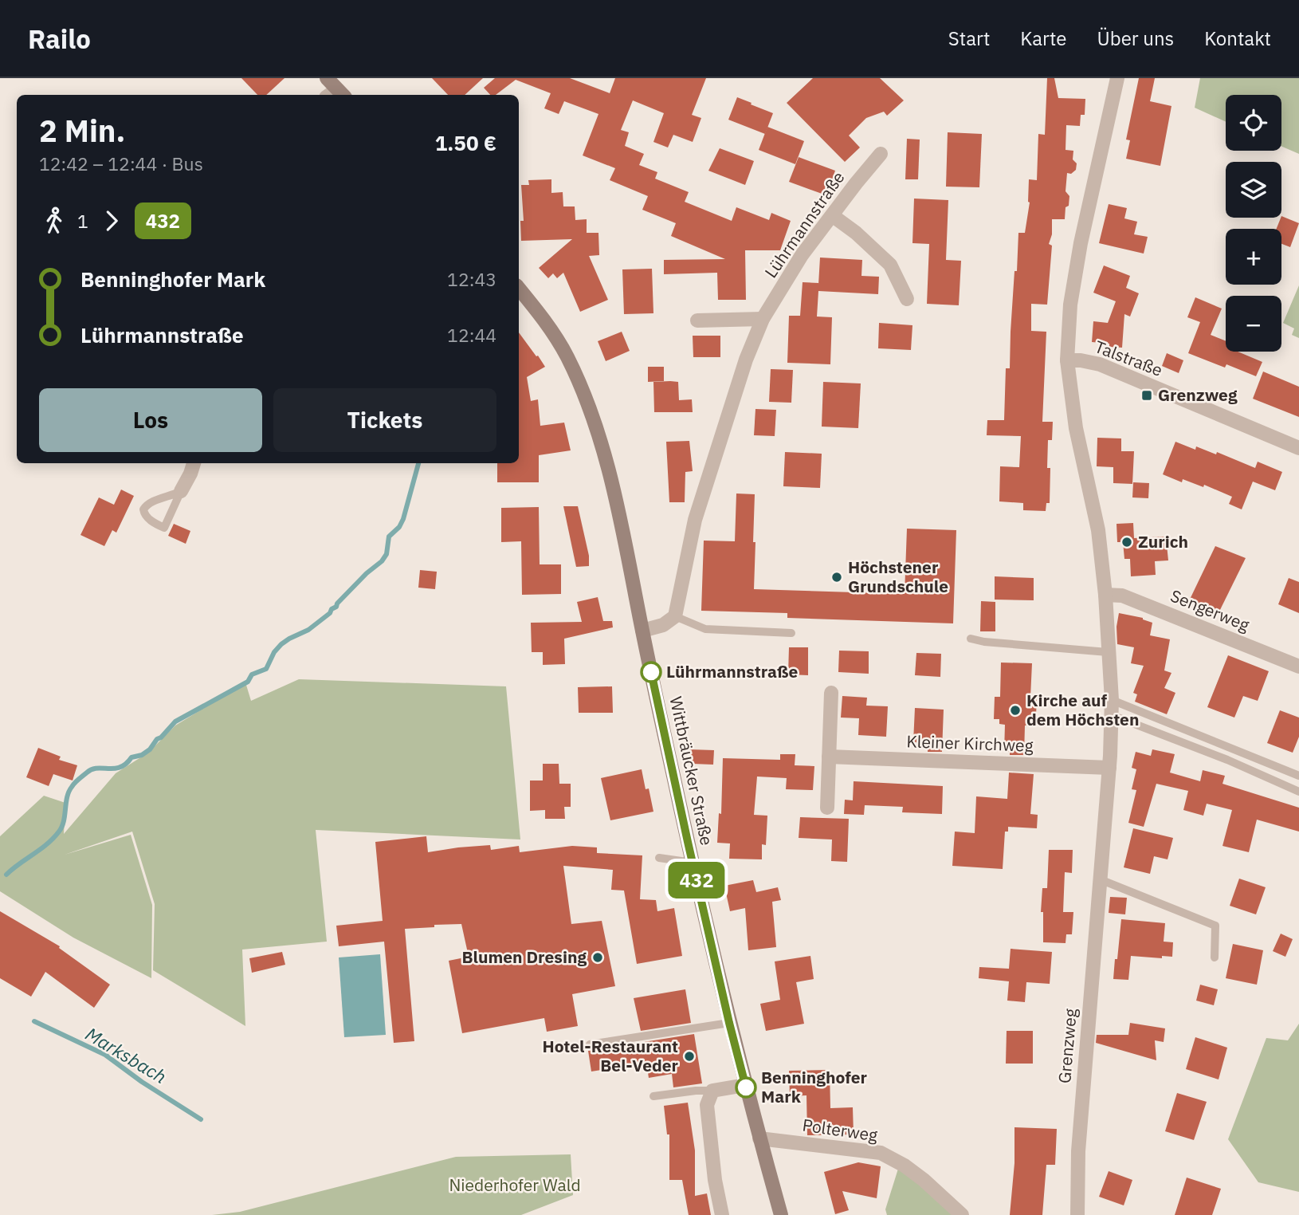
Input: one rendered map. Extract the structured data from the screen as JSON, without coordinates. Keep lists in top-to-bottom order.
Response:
{
  "streets": {
    "main road": ["Wittbräucker Straße"],
    "street": [
      "Lührmannstraße",
      "Talstraße",
      "Sengerweg",
      "Kleiner Kirchweg",
      "Grenzweg",
      "Polterweg"
    ]
  },
  "crossings": [
    ["Talstraße", "Grenzweg"],
    ["Sengerweg", "Grenzweg"],
    ["Kleiner Kirchweg", "Grenzweg"],
    ["Wittbräucker Straße", "Polterweg"]
  ],
  "water": ["Marksbach"],
  "parks": ["Niederhofer Wald"],
  "places": {
    "transit": ["Grenzweg"],
    "other": [
      "Zurich",
      "Höchstener Grundschule",
      "Lührmannstraße",
      "Kirche auf dem Höchsten",
      "Blumen Dresing",
      "Hotel-Restaurant Bel-Veder",
      "Benninghofer Mark"
    ]
  },
  "lines": ["bus line 432"],
  "page": {
    "header": "Railo",
    "nav": [
      "Start",
      "Karte",
      "Über uns",
      "Kontakt"
    ],
    "on_map": "432",
    "map_buttons": ["+", "−"],
    "heading": ["2 Min.", "12:42 – 12:44 · Bus", "1.50 €"],
    "legs": ["1", "432"],
    "list": [
      {
        "name": "Benninghofer Mark",
        "value": "12:43"
      },
      {
        "name": "Lührmannstraße",
        "value": "12:44"
      }
    ],
    "buttons": ["Los", "Tickets"]
  }
}
